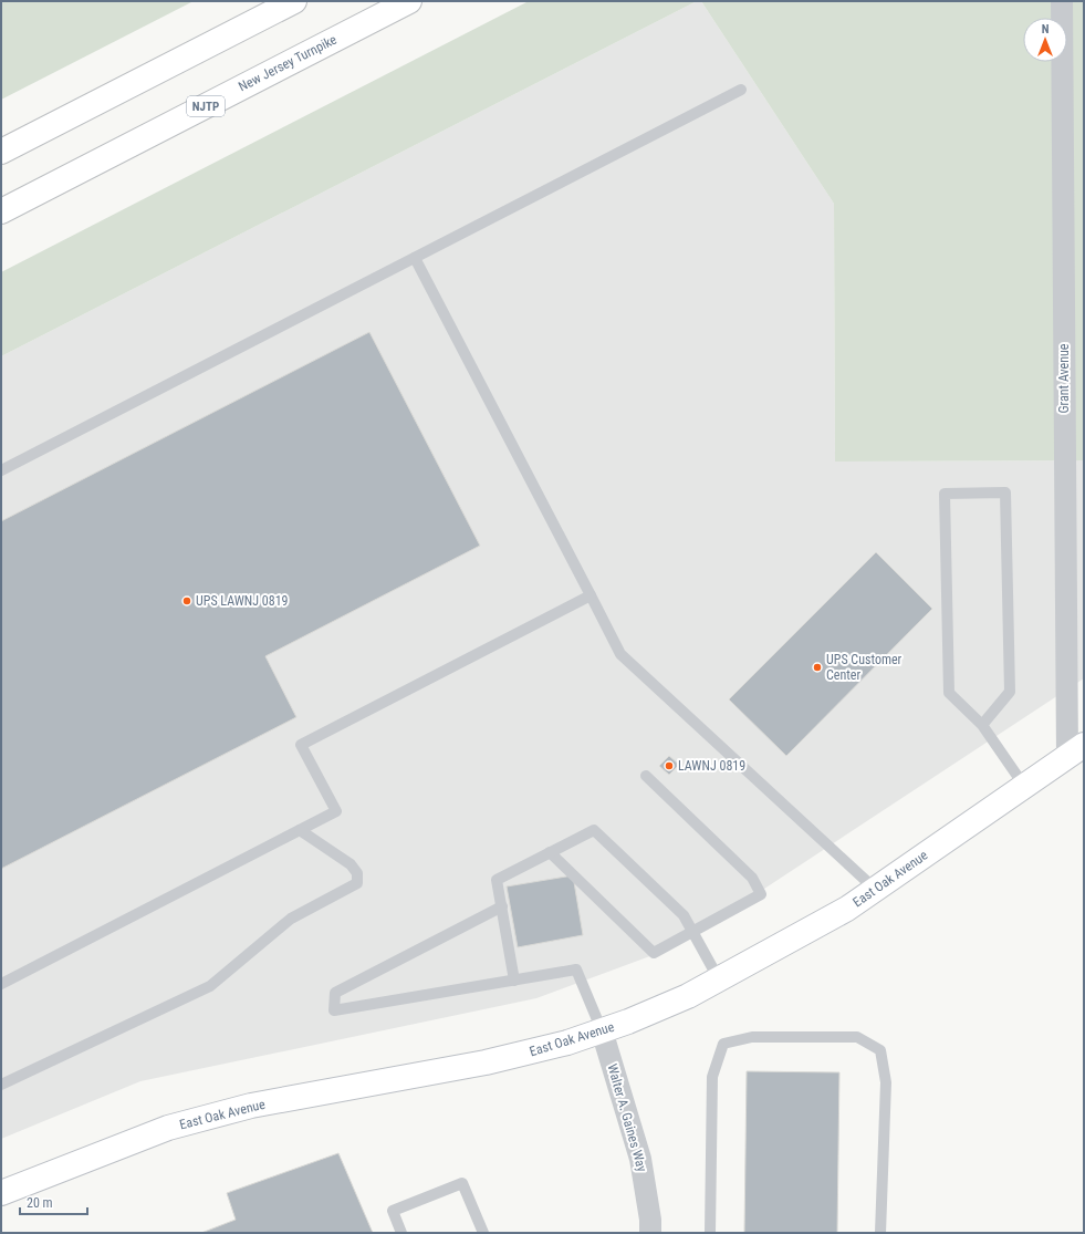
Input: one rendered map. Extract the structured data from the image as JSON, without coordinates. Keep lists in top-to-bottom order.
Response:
{
  "streets": {
    "main road": ["New Jersey Turnpike", "NJTP", "East Oak Avenue"],
    "street": ["Grant Avenue", "Walter A. Gaines Way"]
  },
  "crossings": [
    ["Grant Avenue", "East Oak Avenue"],
    ["East Oak Avenue", "Walter A. Gaines Way"]
  ],
  "places": ["UPS LAWNJ 0819", "UPS Customer Center", "LAWNJ 0819"],
  "scale_bar": "20 m",
  "north": "top"
}
